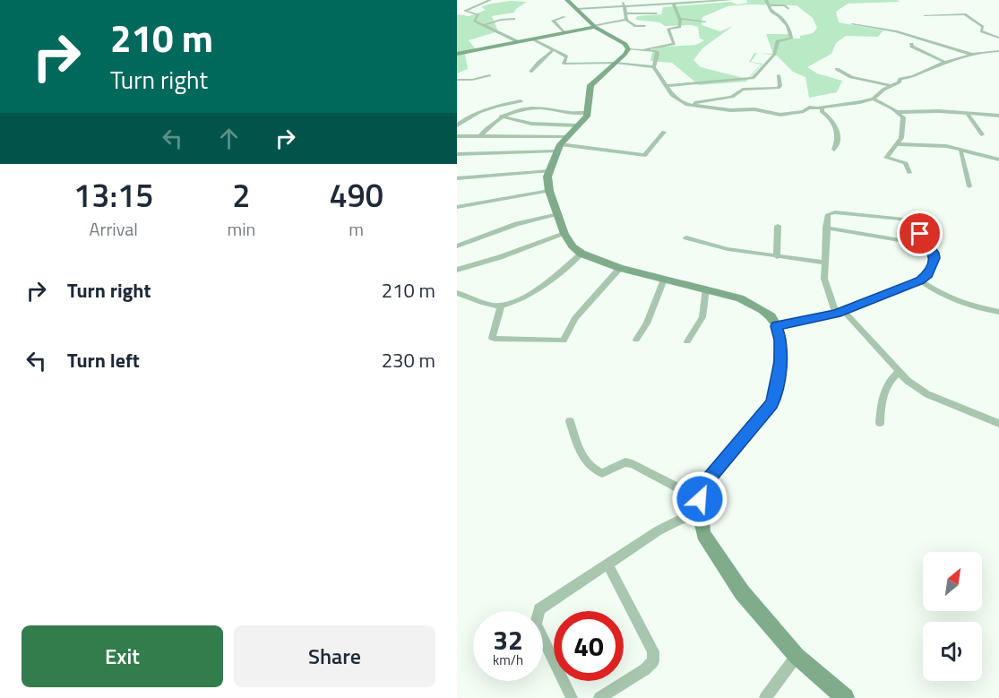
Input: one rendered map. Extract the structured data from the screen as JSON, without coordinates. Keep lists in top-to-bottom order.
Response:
{
  "north": "top right",
  "page": {
    "turn": ["210 m", "Turn right"],
    "eta": [
      "13:15",
      "Arrival",
      "2",
      "min",
      "490",
      "m"
    ],
    "list": [
      {
        "name": "Turn right",
        "value": "210 m"
      },
      {
        "name": "Turn left",
        "value": "230 m"
      }
    ],
    "speed": "32 km/h",
    "limit": "40",
    "buttons": ["Exit", "Share"]
  }
}
